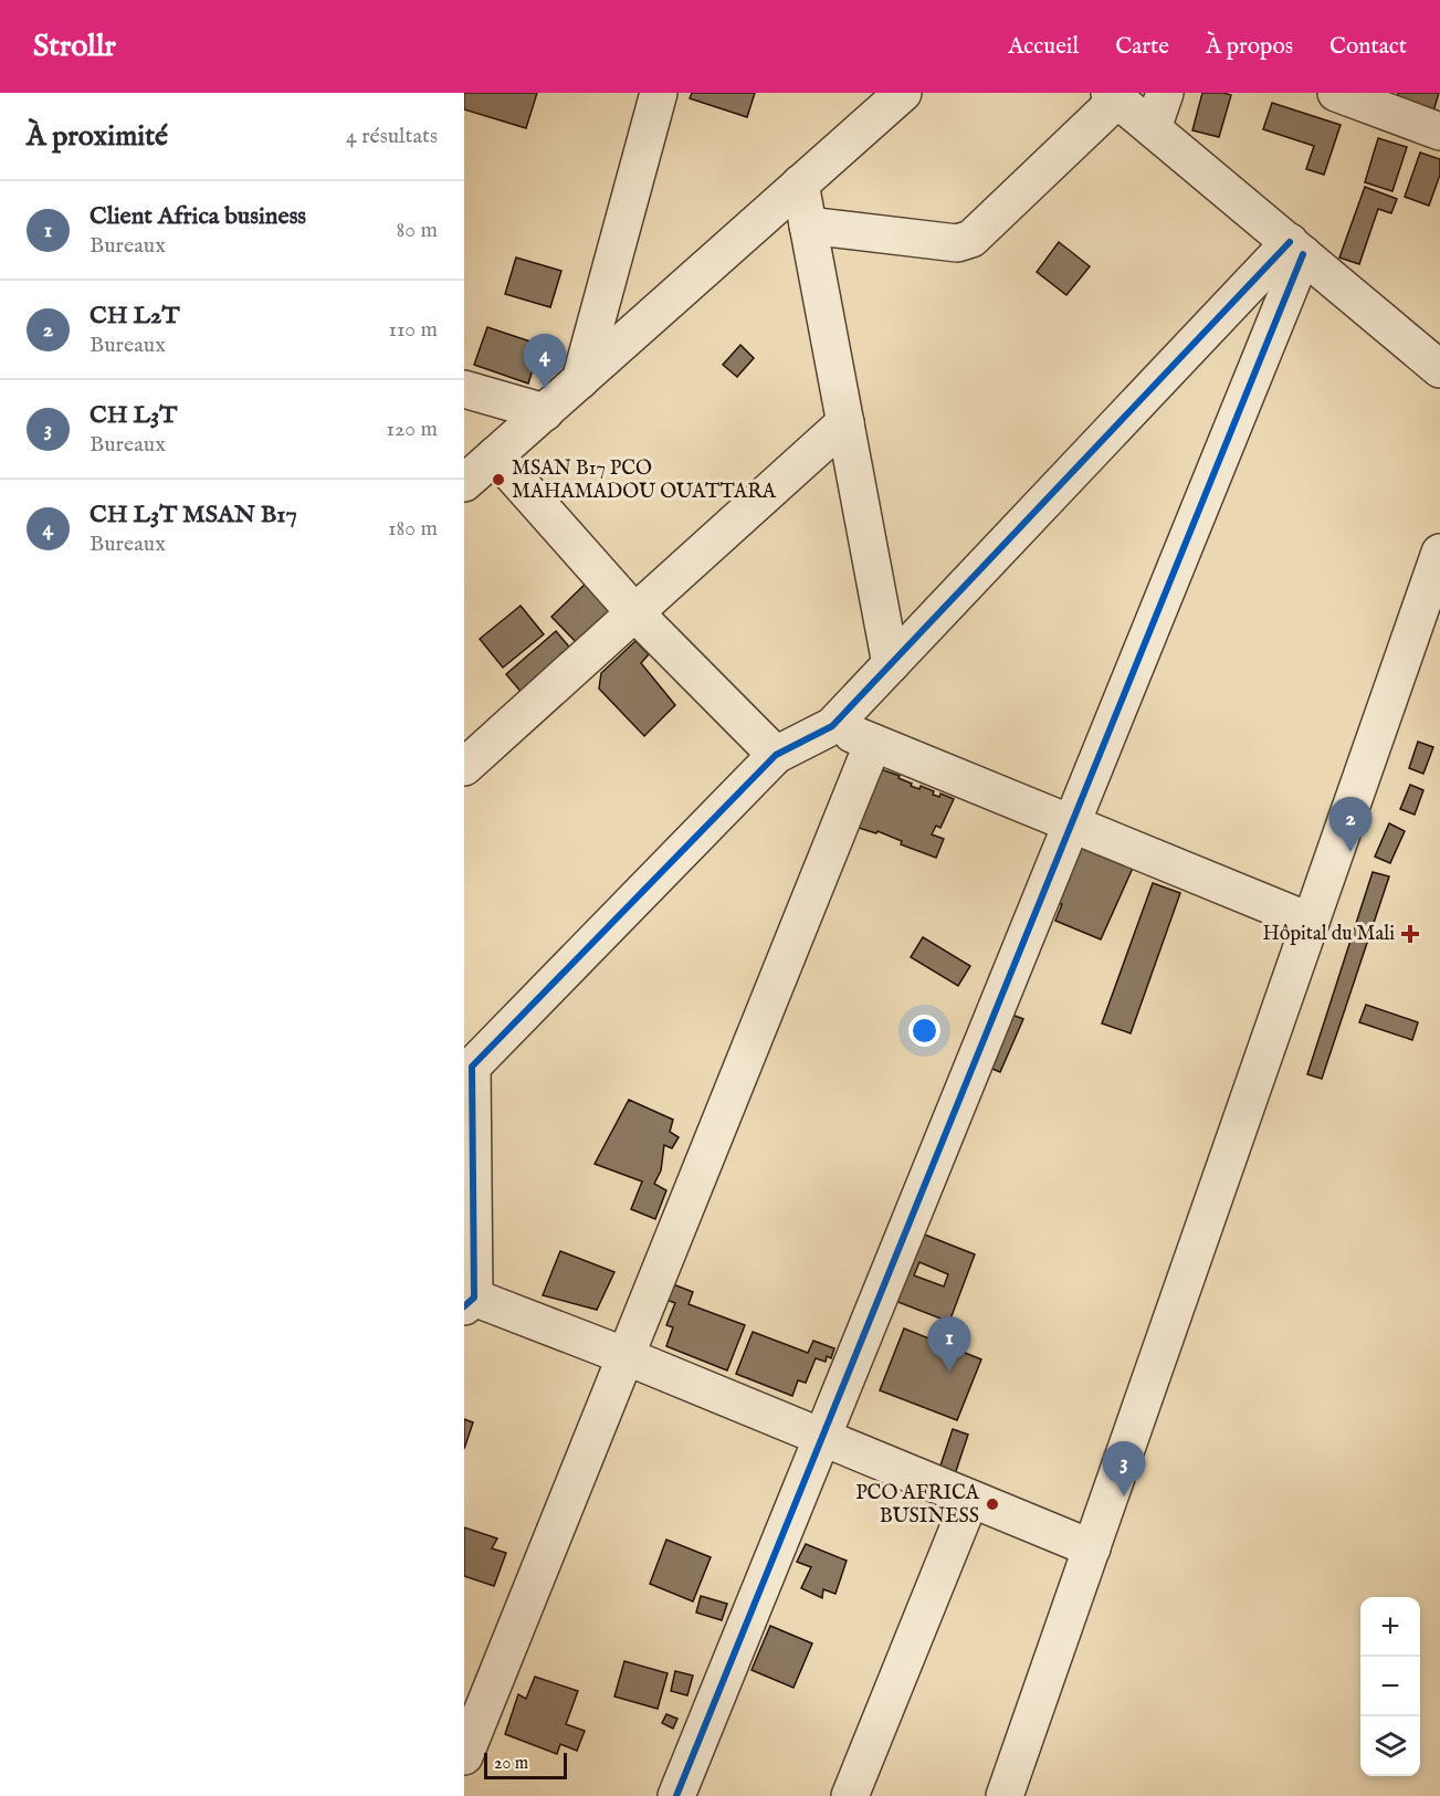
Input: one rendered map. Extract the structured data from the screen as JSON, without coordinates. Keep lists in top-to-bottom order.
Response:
{
  "places": {
    "other": ["MSAN B17 PCO MAHAMADOU OUATTARA", "PCO AFRICA BUSINESS"],
    "health": ["Hôpital du Mali"]
  },
  "scale_bar": "20 m",
  "page": {
    "header": "Strollr",
    "nav": [
      "Accueil",
      "Carte",
      "À propos",
      "Contact"
    ],
    "heading": ["À proximité", "4 résultats"],
    "list": [
      {
        "mark": "1",
        "name": "Client Africa business",
        "note": "Bureaux",
        "value": "80 m"
      },
      {
        "mark": "2",
        "name": "CH L2T",
        "note": "Bureaux",
        "value": "110 m"
      },
      {
        "mark": "3",
        "name": "CH L3T",
        "note": "Bureaux",
        "value": "120 m"
      },
      {
        "mark": "4",
        "name": "CH L3T MSAN B17",
        "note": "Bureaux",
        "value": "180 m"
      }
    ],
    "pins": [
      "4",
      "2",
      "1",
      "3"
    ],
    "map_buttons": ["+", "−"],
    "scale": "20 m"
  }
}
